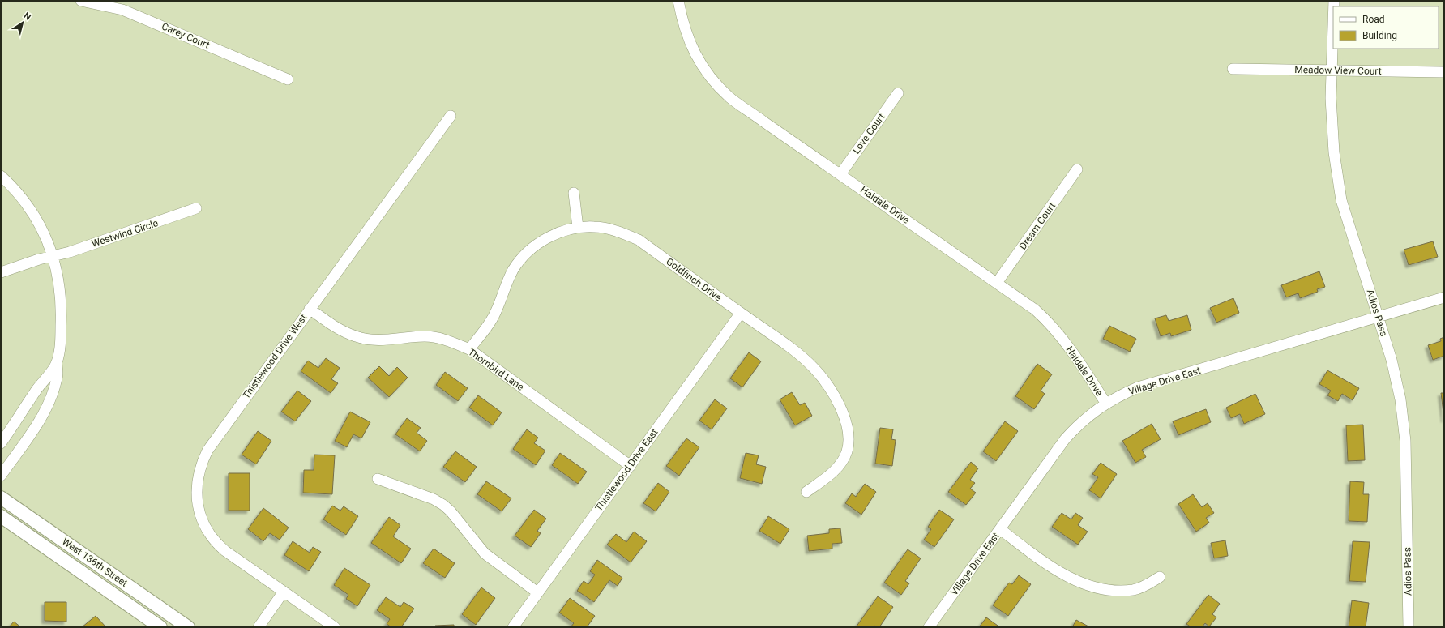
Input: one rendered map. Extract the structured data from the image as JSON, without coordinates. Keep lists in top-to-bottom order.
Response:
{
  "streets": {
    "street": [
      "Carey Court",
      "Meadow View Court",
      "Love Court",
      "Haldale Drive",
      "Dream Court",
      "Westwind Circle",
      "Goldfinch Drive",
      "Adios Pass",
      "Thistlewood Drive West",
      "Thornbird Lane",
      "Village Drive East",
      "Thistlewood Drive East",
      "West 136th Street"
    ]
  },
  "crossings": [
    ["Meadow View Court", "Adios Pass"],
    ["Love Court", "Haldale Drive"],
    ["Haldale Drive", "Dream Court"],
    ["Haldale Drive", "Village Drive East"],
    ["Goldfinch Drive", "Thornbird Lane"],
    ["Goldfinch Drive", "Thistlewood Drive East"],
    ["Adios Pass", "Village Drive East"],
    ["Thistlewood Drive West", "Thornbird Lane"],
    ["Thornbird Lane", "Thistlewood Drive East"]
  ],
  "legend": ["Road", "Building"],
  "north": "top right"
}
